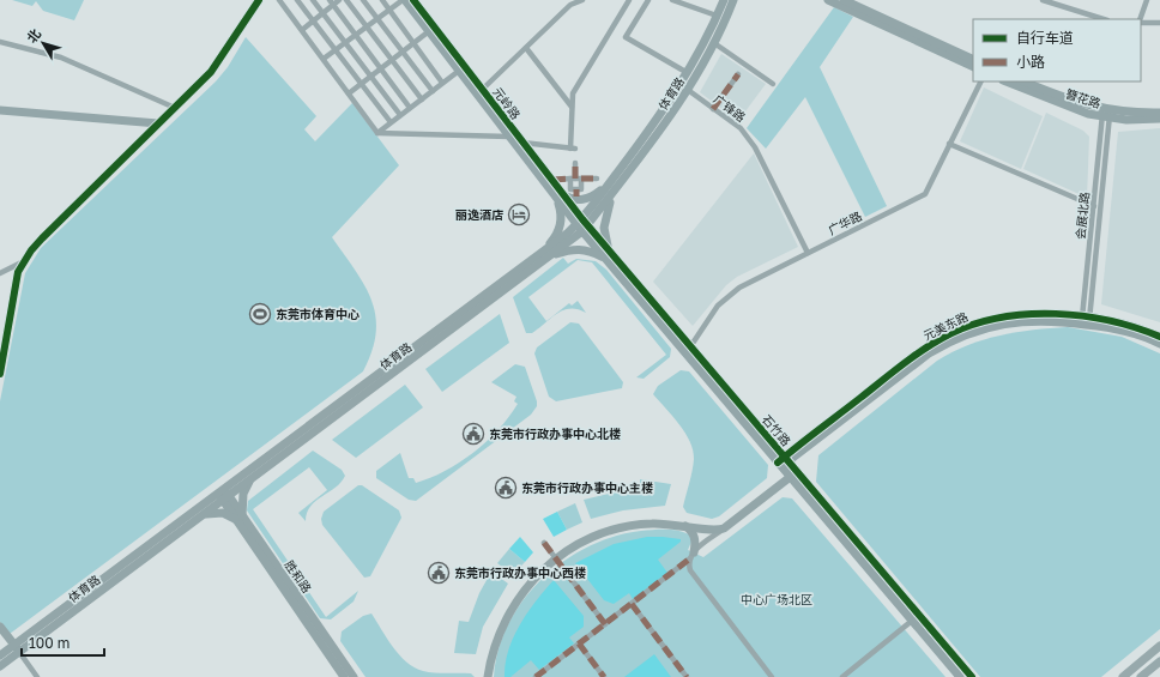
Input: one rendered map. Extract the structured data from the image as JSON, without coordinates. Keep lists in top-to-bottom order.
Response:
{
  "streets": {
    "street": [
      "体育路",
      "簪花路",
      "元岭路",
      "广锋路",
      "会展北路",
      "广华路",
      "元美东路",
      "石竹路",
      "胜和路"
    ]
  },
  "crossings": [
    ["体育路", "元岭路"],
    ["体育路", "广锋路"],
    ["体育路", "石竹路"],
    ["体育路", "胜和路"],
    ["簪花路", "会展北路"],
    ["元岭路", "石竹路"],
    ["广锋路", "广华路"],
    ["会展北路", "元美东路"],
    ["广华路", "石竹路"],
    ["元美东路", "石竹路"]
  ],
  "parks": ["中心广场北区"],
  "places": {
    "hotel": ["丽逸酒店"],
    "sports": ["东莞市体育中心"],
    "public building": ["东莞市行政办事中心北楼", "东莞市行政办事中心主楼", "东莞市行政办事中心西楼"]
  },
  "legend": ["自行车道", "小路"],
  "scale_bar": "100 m",
  "north": "top left"
}
